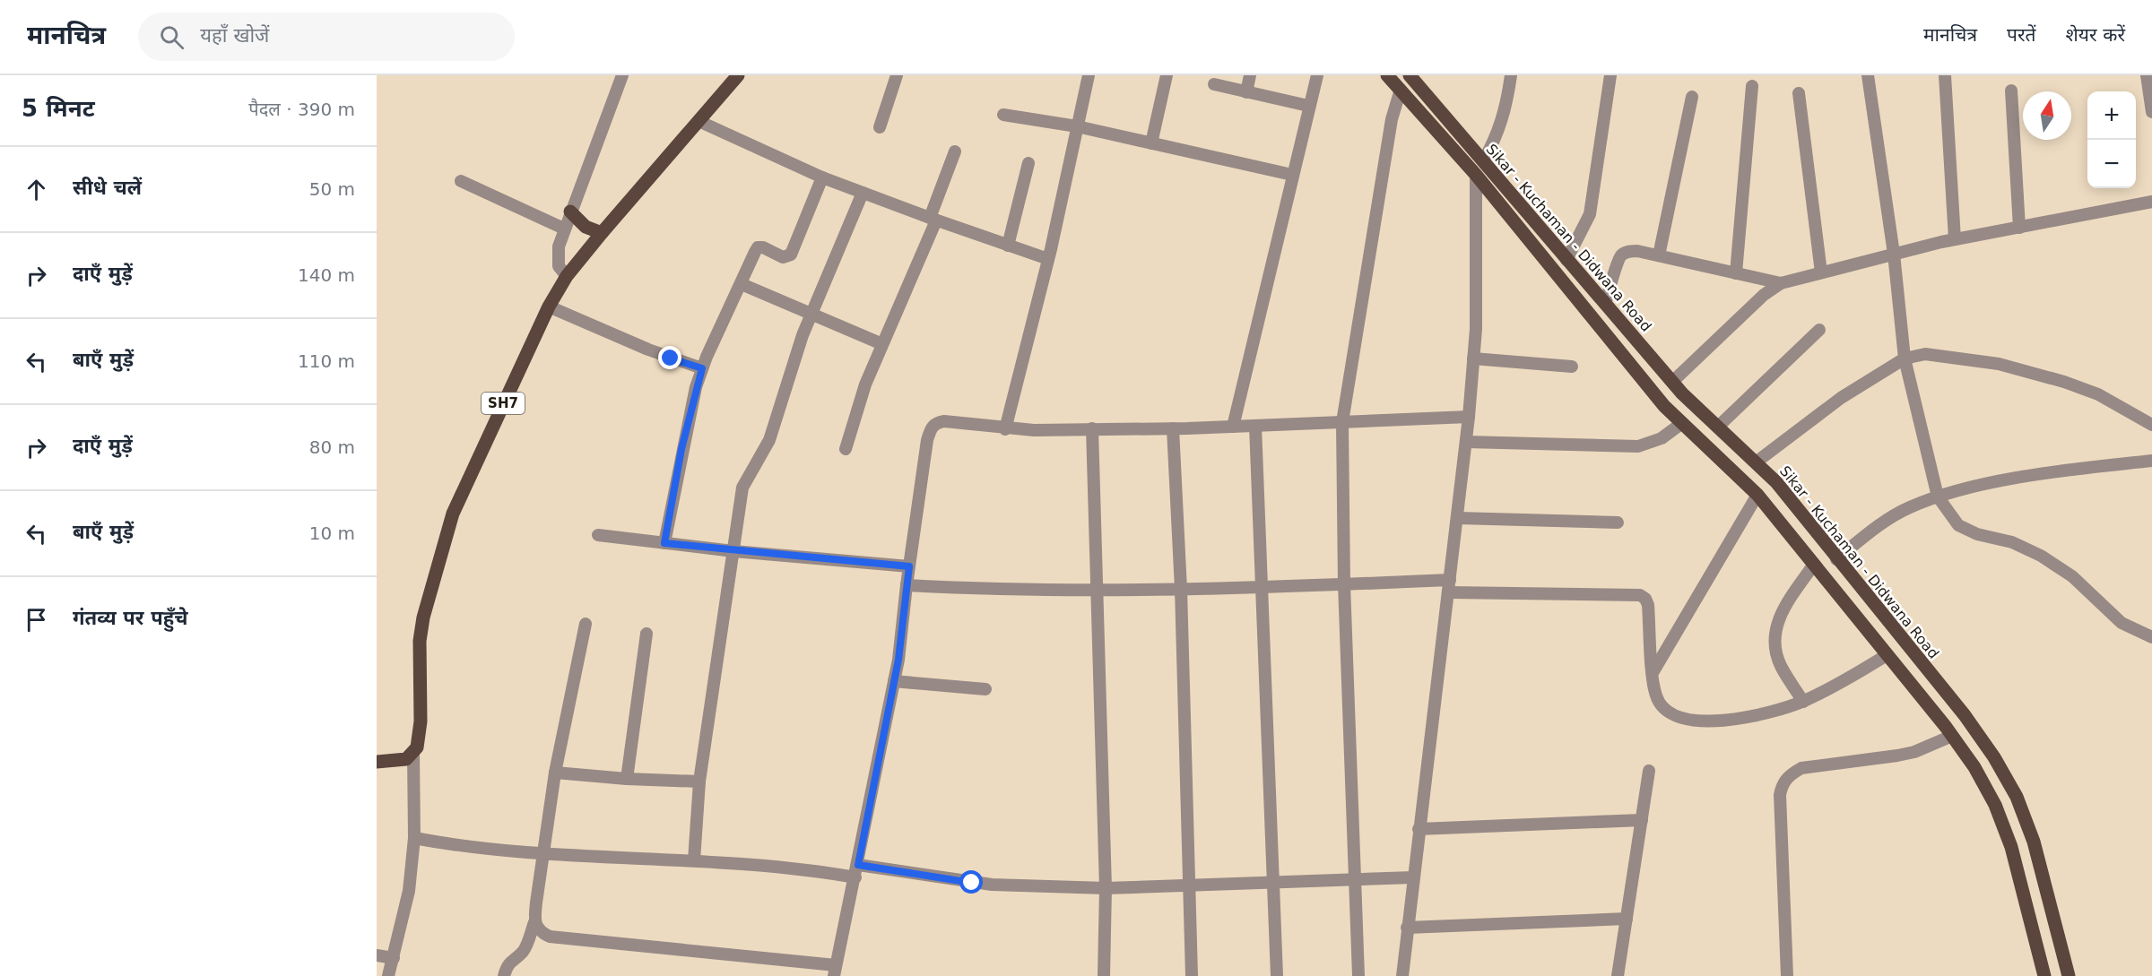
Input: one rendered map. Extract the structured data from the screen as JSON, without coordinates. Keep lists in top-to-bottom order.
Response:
{
  "streets": {
    "main road": ["Sikar - Kuchaman - Didwana Road", "SH7"]
  },
  "north": "top",
  "page": {
    "header": "मानचित्र",
    "search": "यहाँ खोजें",
    "nav": ["मानचित्र", "परतें", "शेयर करें"],
    "heading": ["5 मिनट", "पैदल · 390 m"],
    "map_buttons": ["+", "−"],
    "list": [
      ["सीधे चलें", "50 m"],
      ["दाएँ मुड़ें", "140 m"],
      ["बाएँ मुड़ें", "110 m"],
      ["दाएँ मुड़ें", "80 m"],
      ["बाएँ मुड़ें", "10 m"],
      "गंतव्य पर पहुँचे"
    ]
  }
}
